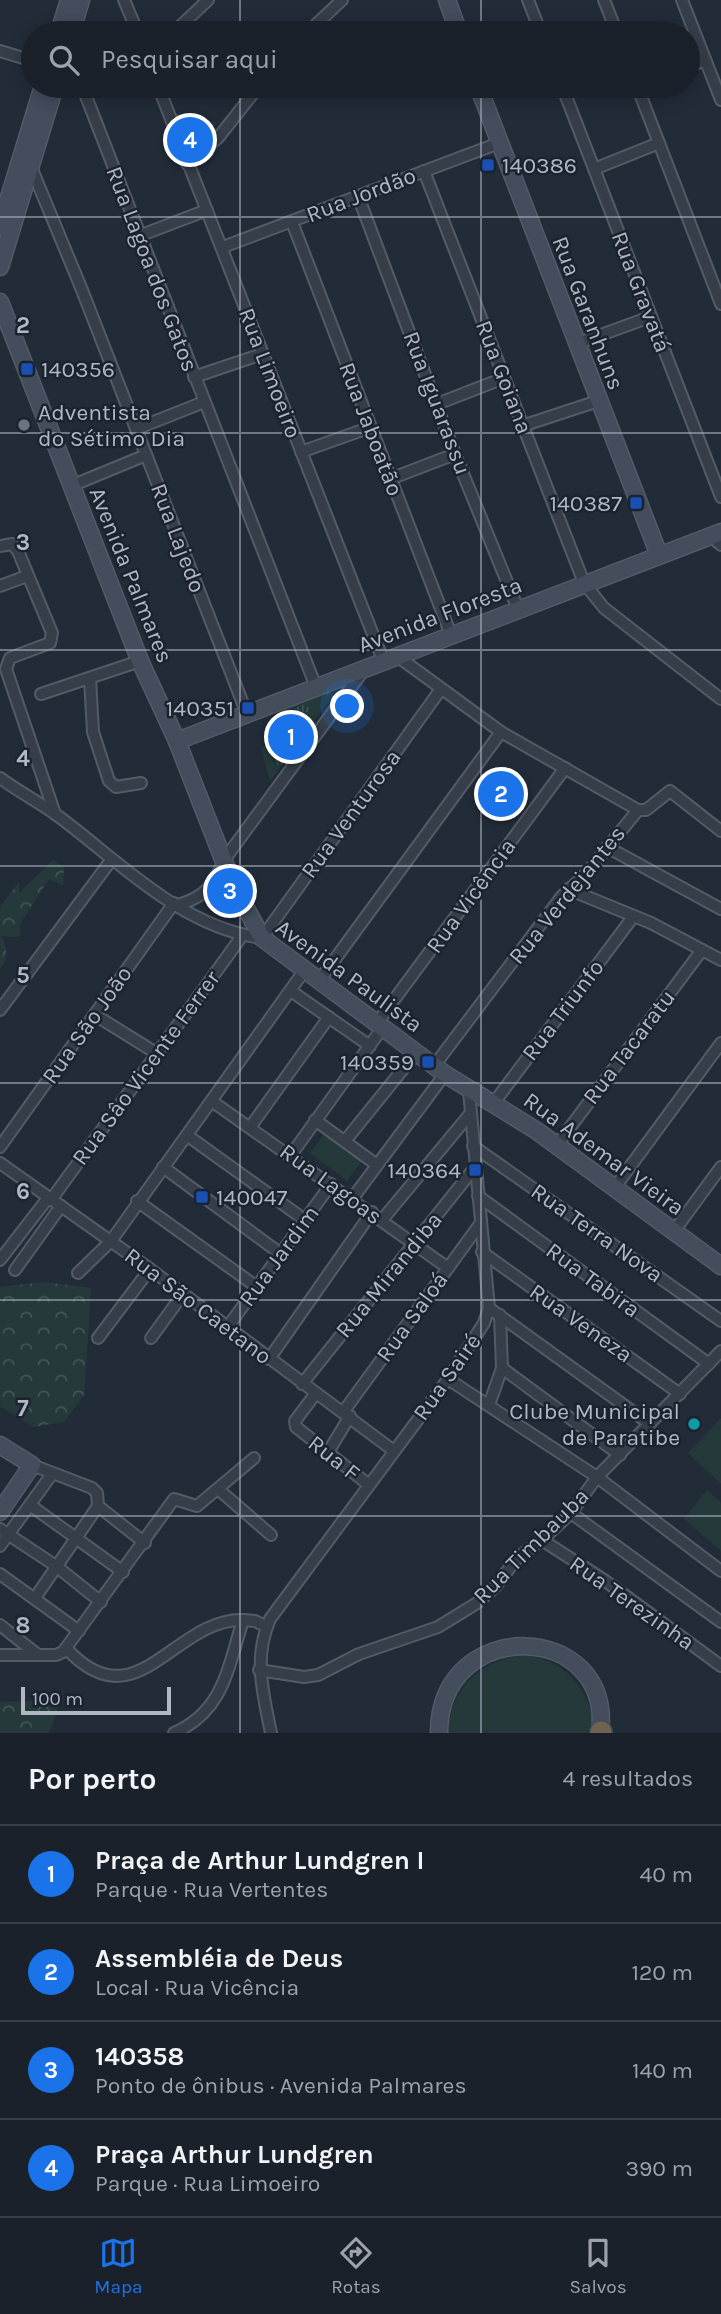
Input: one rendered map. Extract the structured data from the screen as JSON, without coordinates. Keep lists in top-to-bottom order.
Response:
{
  "streets": {
    "main road": [
      "Rua Garanhuns",
      "Avenida Palmares",
      "Avenida Floresta",
      "Avenida Paulista",
      "Rua Ademar Vieira"
    ],
    "street": [
      "Rua Jordão",
      "Rua Lagoa dos Gatos",
      "Rua Gravatá",
      "Rua Limoeiro",
      "Rua Goiana",
      "Rua Iguarassu",
      "Rua Jaboatão",
      "Rua Lajedo",
      "Rua Venturosa",
      "Rua Verdejantes",
      "Rua Vicência",
      "Rua Triunfo",
      "Rua São João",
      "Rua Tacaratu",
      "Rua Sâo Vicente Ferrer",
      "Rua Lagoas",
      "Rua Terra Nova",
      "Rua Jardim",
      "Rua Mirandiba",
      "Rua Tabira",
      "Rua São Caetano",
      "Rua Saloá",
      "Rua Veneza",
      "Rua Sairé",
      "Rua F",
      "Rua Timbauba",
      "Rua Terezinha"
    ]
  },
  "crossings": [
    ["Rua Jordão", "Rua Garanhuns"],
    ["Rua Jordão", "Rua Limoeiro"],
    ["Rua Jordão", "Rua Goiana"],
    ["Rua Jordão", "Rua Iguarassu"],
    ["Rua Jordão", "Rua Jaboatão"],
    ["Rua Lagoa dos Gatos", "Avenida Floresta"],
    ["Rua Garanhuns", "Avenida Floresta"],
    ["Rua Limoeiro", "Avenida Floresta"],
    ["Rua Goiana", "Avenida Floresta"],
    ["Rua Iguarassu", "Avenida Floresta"],
    ["Rua Jaboatão", "Avenida Floresta"],
    ["Rua Lajedo", "Avenida Floresta"],
    ["Avenida Palmares", "Avenida Floresta"],
    ["Avenida Palmares", "Rua Venturosa"],
    ["Avenida Palmares", "Avenida Paulista"],
    ["Rua Venturosa", "Avenida Paulista"],
    ["Rua Verdejantes", "Avenida Paulista"],
    ["Rua Verdejantes", "Rua Lagoas"],
    ["Rua Vicência", "Avenida Paulista"],
    ["Rua Vicência", "Rua Lagoas"],
    ["Avenida Paulista", "Rua Triunfo"],
    ["Avenida Paulista", "Rua São João"],
    ["Avenida Paulista", "Rua Sâo Vicente Ferrer"],
    ["Avenida Paulista", "Rua Ademar Vieira"],
    ["Avenida Paulista", "Rua Sairé"],
    ["Rua Triunfo", "Rua Ademar Vieira"],
    ["Rua Tacaratu", "Rua Ademar Vieira"],
    ["Rua Sâo Vicente Ferrer", "Rua São Caetano"],
    ["Rua Lagoas", "Rua Jardim"],
    ["Rua Lagoas", "Rua Mirandiba"],
    ["Rua Lagoas", "Rua Saloá"],
    ["Rua Terra Nova", "Rua Sairé"],
    ["Rua Jardim", "Rua São Caetano"],
    ["Rua Mirandiba", "Rua São Caetano"],
    ["Rua Mirandiba", "Rua Sairé"],
    ["Rua Tabira", "Rua Sairé"],
    ["Rua Tabira", "Rua Timbauba"],
    ["Rua São Caetano", "Rua Saloá"],
    ["Rua São Caetano", "Rua Sairé"],
    ["Rua São Caetano", "Rua F"],
    ["Rua Saloá", "Rua Sairé"],
    ["Rua Saloá", "Rua F"],
    ["Rua Veneza", "Rua Sairé"],
    ["Rua Veneza", "Rua Timbauba"],
    ["Rua Sairé", "Rua F"],
    ["Rua Timbauba", "Rua Terezinha"]
  ],
  "places": {
    "transit": [
      "140386",
      "140356",
      "140387",
      "140351",
      "140359",
      "140364",
      "140047"
    ],
    "other": ["Adventista do Sétimo Dia", "Clube Municipal de Paratibe"]
  },
  "scale_bar": "100 m",
  "page": {
    "search": "Pesquisar aqui",
    "pins": [
      "4",
      "1",
      "2",
      "3"
    ],
    "scale": "100 m",
    "heading": ["Por perto", "4 resultados"],
    "list": [
      {
        "mark": "1",
        "name": "Praça de Arthur Lundgren I",
        "note": "Parque · Rua Vertentes",
        "value": "40 m"
      },
      {
        "mark": "2",
        "name": "Assembléia de Deus",
        "note": "Local · Rua Vicência",
        "value": "120 m"
      },
      {
        "mark": "3",
        "name": "140358",
        "note": "Ponto de ônibus · Avenida Palmares",
        "value": "140 m"
      },
      {
        "mark": "4",
        "name": "Praça Arthur Lundgren",
        "note": "Parque · Rua Limoeiro",
        "value": "390 m"
      }
    ],
    "nav": ["Mapa", "Rotas", "Salvos"]
  },
  "grid": {
    "rows": [
      "2",
      "3",
      "4",
      "5",
      "6",
      "7",
      "8"
    ]
  }
}
